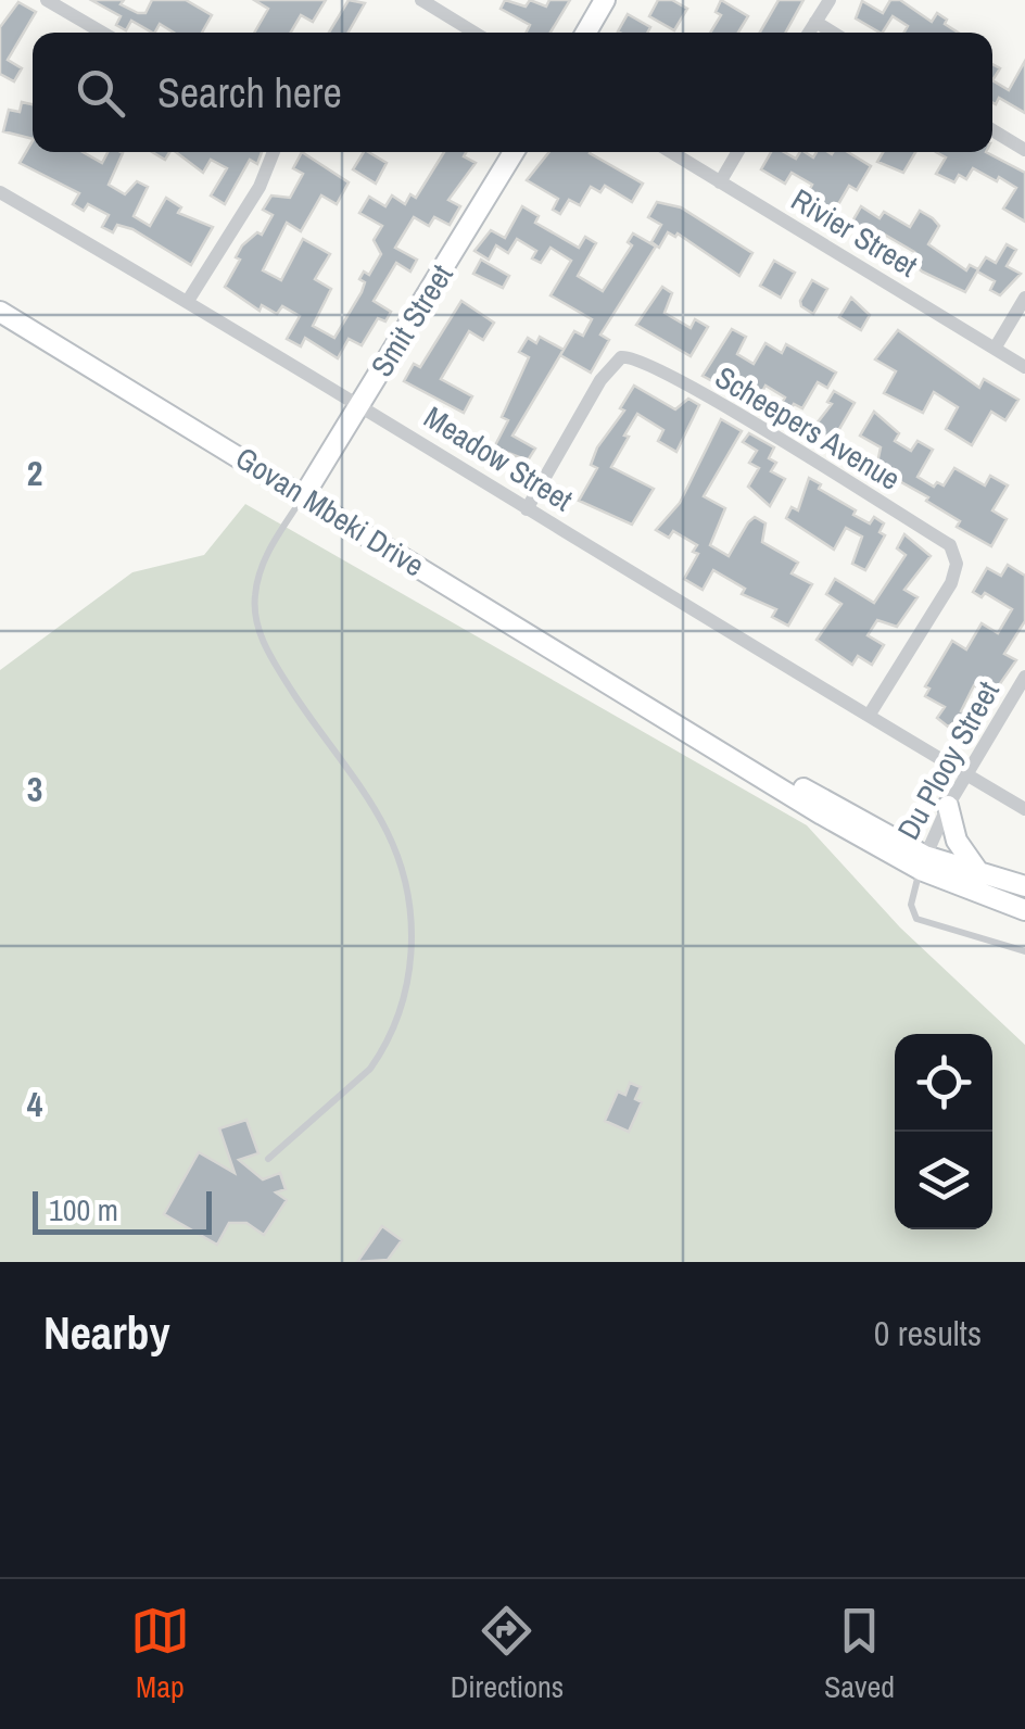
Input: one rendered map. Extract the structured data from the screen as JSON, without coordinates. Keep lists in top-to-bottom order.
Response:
{
  "streets": {
    "main road": ["Smit Street", "Govan Mbeki Drive"],
    "street": [
      "Rivier Street",
      "Scheepers Avenue",
      "Meadow Street",
      "Du Plooy Street"
    ]
  },
  "crossings": [
    ["Smit Street", "Meadow Street"],
    ["Smit Street", "Govan Mbeki Drive"],
    ["Scheepers Avenue", "Meadow Street"],
    ["Meadow Street", "Du Plooy Street"],
    ["Govan Mbeki Drive", "Du Plooy Street"]
  ],
  "scale_bar": "100 m",
  "page": {
    "search": "Search here",
    "scale": "100 m",
    "heading": ["Nearby", "0 results"],
    "nav": ["Map", "Directions", "Saved"]
  },
  "grid": {
    "rows": ["2", "3", "4"]
  }
}
